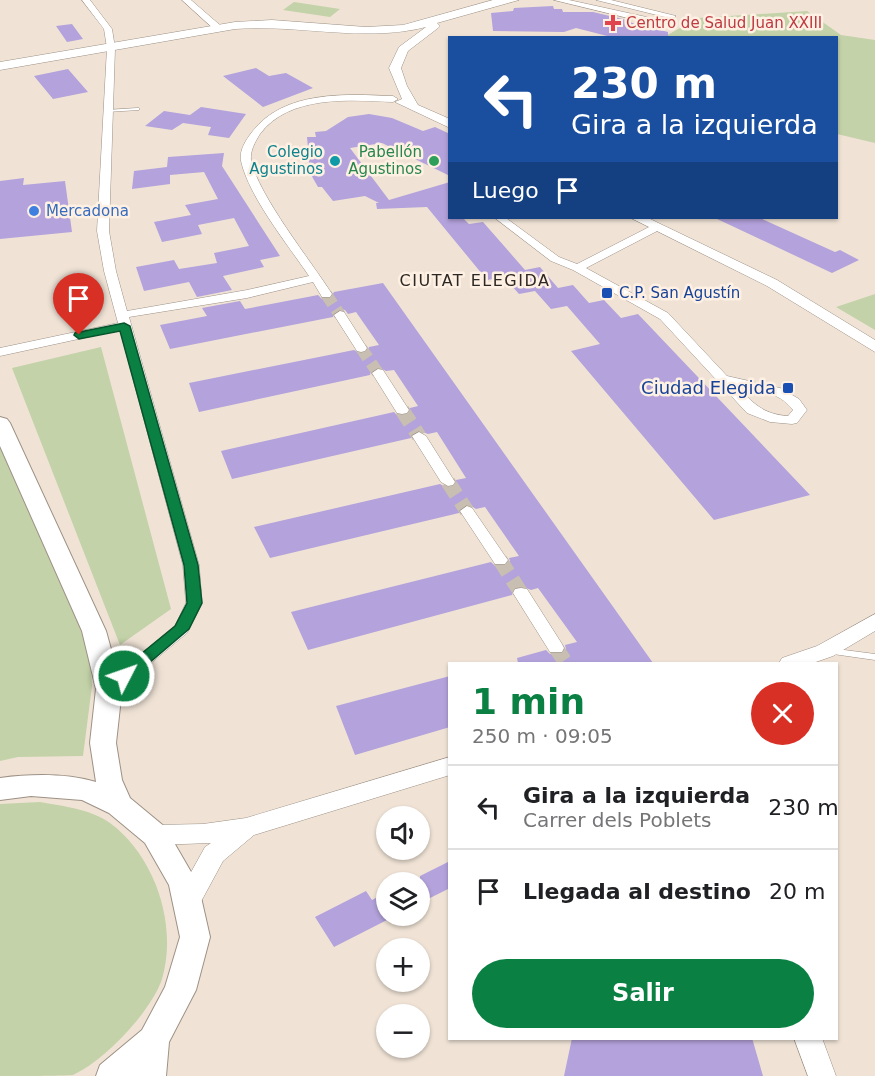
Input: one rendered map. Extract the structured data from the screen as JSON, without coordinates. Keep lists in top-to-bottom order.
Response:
{
  "districts": ["CIUTAT ELEGIDA"],
  "places": {
    "health": ["Centro de Salud Juan XXIII"],
    "other": ["Colegio Agustinos", "Pabellón Agustinos", "Mercadona"],
    "transit": ["C.P. San Agustín", "Ciudad Elegida"]
  },
  "page": {
    "turn": ["230 m", "Gira a la izquierda"],
    "then": "Luego",
    "heading": ["1 min", "250 m · 09:05"],
    "list": [
      {
        "name": "Gira a la izquierda",
        "note": "Carrer dels Poblets",
        "value": "230 m"
      },
      {
        "name": "Llegada al destino",
        "value": "20 m"
      }
    ],
    "map_buttons": ["+", "−"],
    "buttons": "Salir"
  }
}
